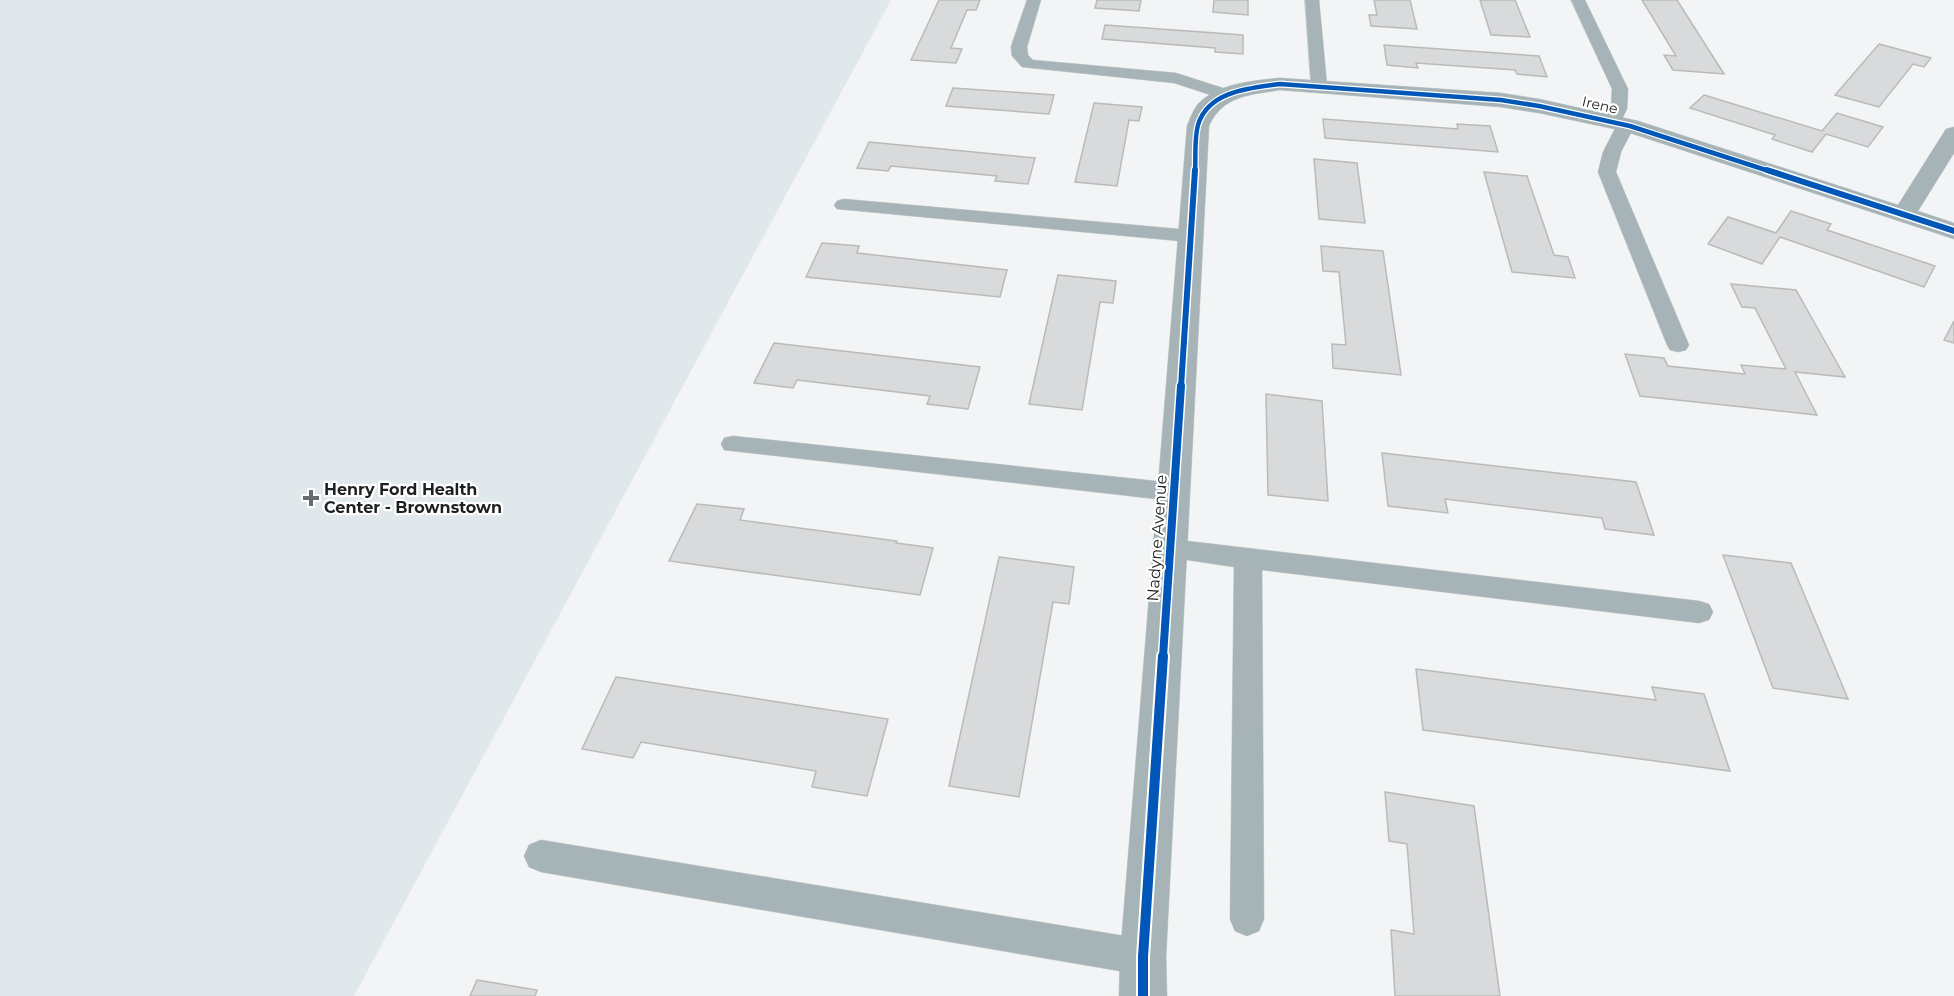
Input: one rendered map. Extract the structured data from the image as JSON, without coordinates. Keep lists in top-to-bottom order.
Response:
{
  "streets": {
    "street": ["Irene", "Nadyne Avenue"]
  },
  "crossings": [
    ["Irene", "Nadyne Avenue"]
  ],
  "places": {
    "health": ["Henry Ford Health Center - Brownstown"]
  }
}
